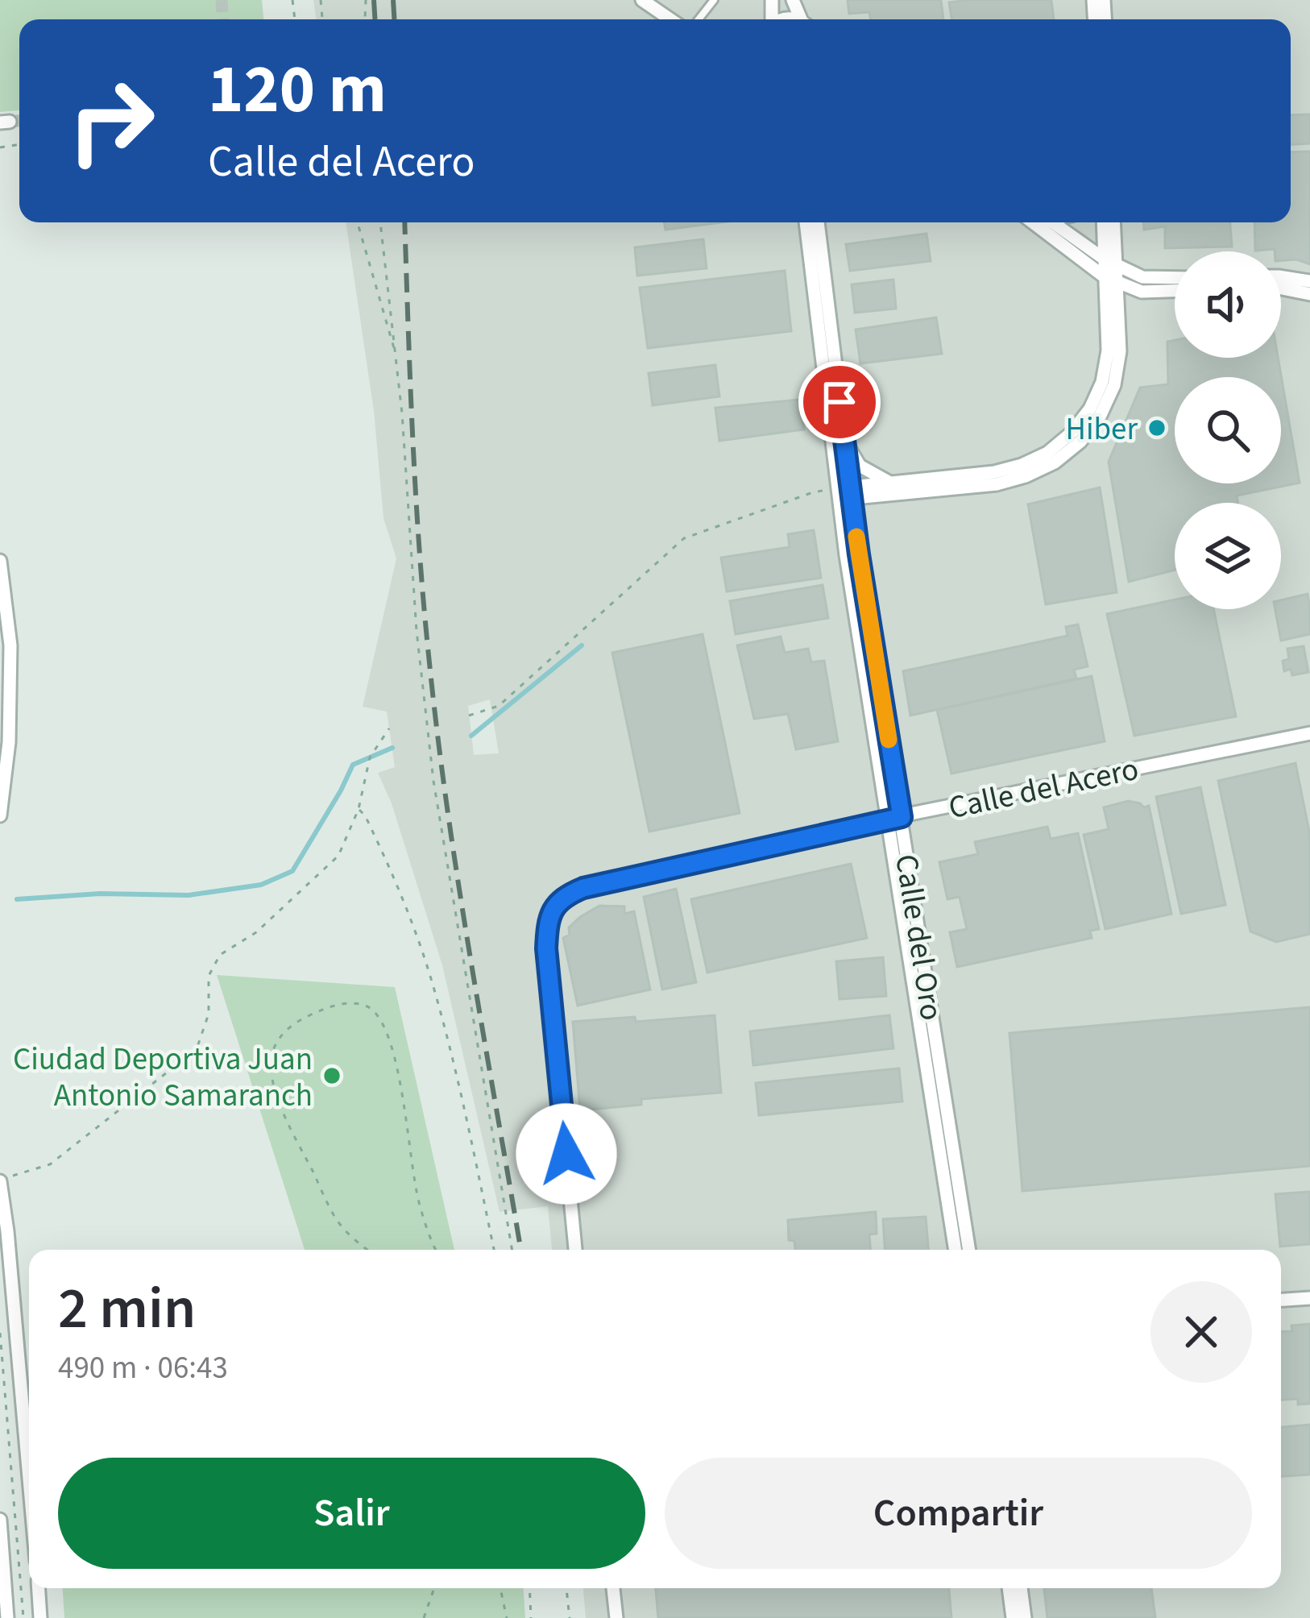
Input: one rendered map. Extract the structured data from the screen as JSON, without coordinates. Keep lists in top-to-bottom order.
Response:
{
  "streets": {
    "street": ["Calle del Acero", "Calle del Oro"]
  },
  "crossings": [
    ["Calle del Acero", "Calle del Oro"]
  ],
  "places": ["Hiber", "Ciudad Deportiva Juan Antonio Samaranch"],
  "page": {
    "turn": ["120 m", "Calle del Acero"],
    "heading": ["2 min", "490 m · 06:43"],
    "buttons": ["Salir", "Compartir"]
  }
}
